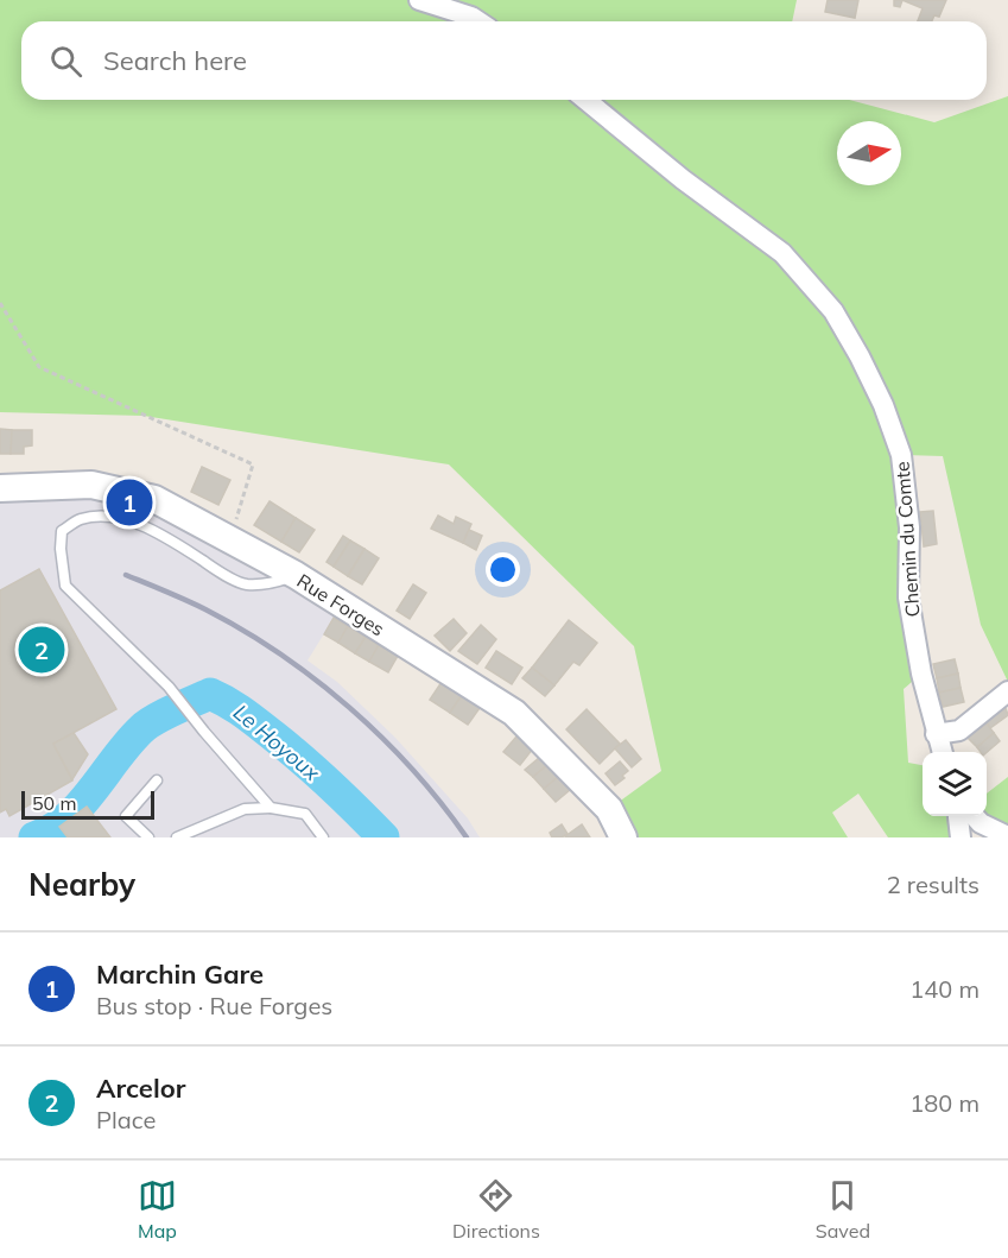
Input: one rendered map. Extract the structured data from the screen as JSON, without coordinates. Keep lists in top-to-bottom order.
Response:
{
  "streets": {
    "main road": ["Rue Forges"],
    "street": ["Chemin du Comte"]
  },
  "water": ["Le Hoyoux"],
  "scale_bar": "50 m",
  "north": "right",
  "page": {
    "search": "Search here",
    "pins": ["1", "2"],
    "scale": "50 m",
    "heading": ["Nearby", "2 results"],
    "list": [
      {
        "mark": "1",
        "name": "Marchin Gare",
        "note": "Bus stop · Rue Forges",
        "value": "140 m"
      },
      {
        "mark": "2",
        "name": "Arcelor",
        "note": "Place",
        "value": "180 m"
      }
    ],
    "nav": ["Map", "Directions", "Saved"]
  }
}
